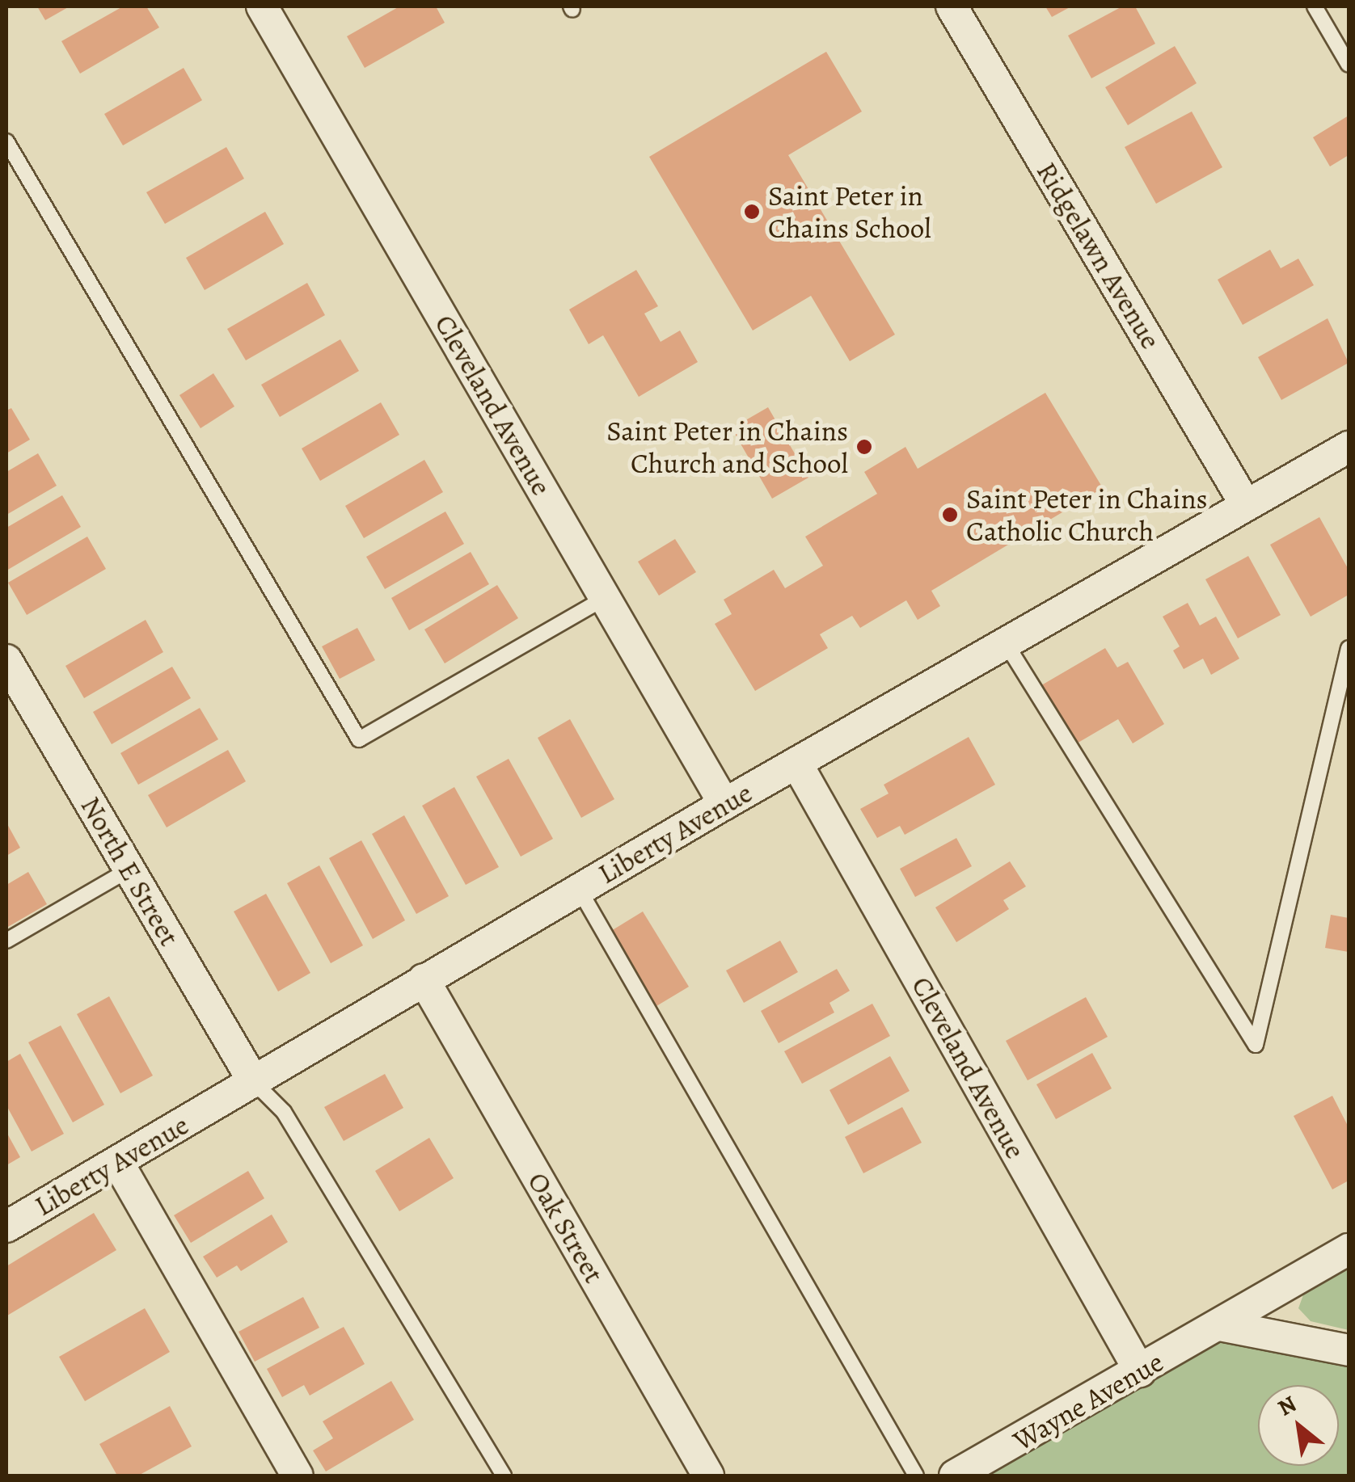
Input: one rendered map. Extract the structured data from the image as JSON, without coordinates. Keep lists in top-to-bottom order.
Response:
{
  "streets": {
    "street": [
      "Ridgelawn Avenue",
      "Cleveland Avenue",
      "Liberty Avenue",
      "North E Street",
      "Oak Street",
      "Wayne Avenue"
    ]
  },
  "crossings": [
    ["Ridgelawn Avenue", "Liberty Avenue"],
    ["Cleveland Avenue", "Liberty Avenue"],
    ["Cleveland Avenue", "Wayne Avenue"],
    ["Liberty Avenue", "North E Street"],
    ["Liberty Avenue", "Oak Street"]
  ],
  "places": ["Saint Peter in Chains School", "Saint Peter in Chains Church and School", "Saint Peter in Chains Catholic Church"],
  "north": "top left"
}
